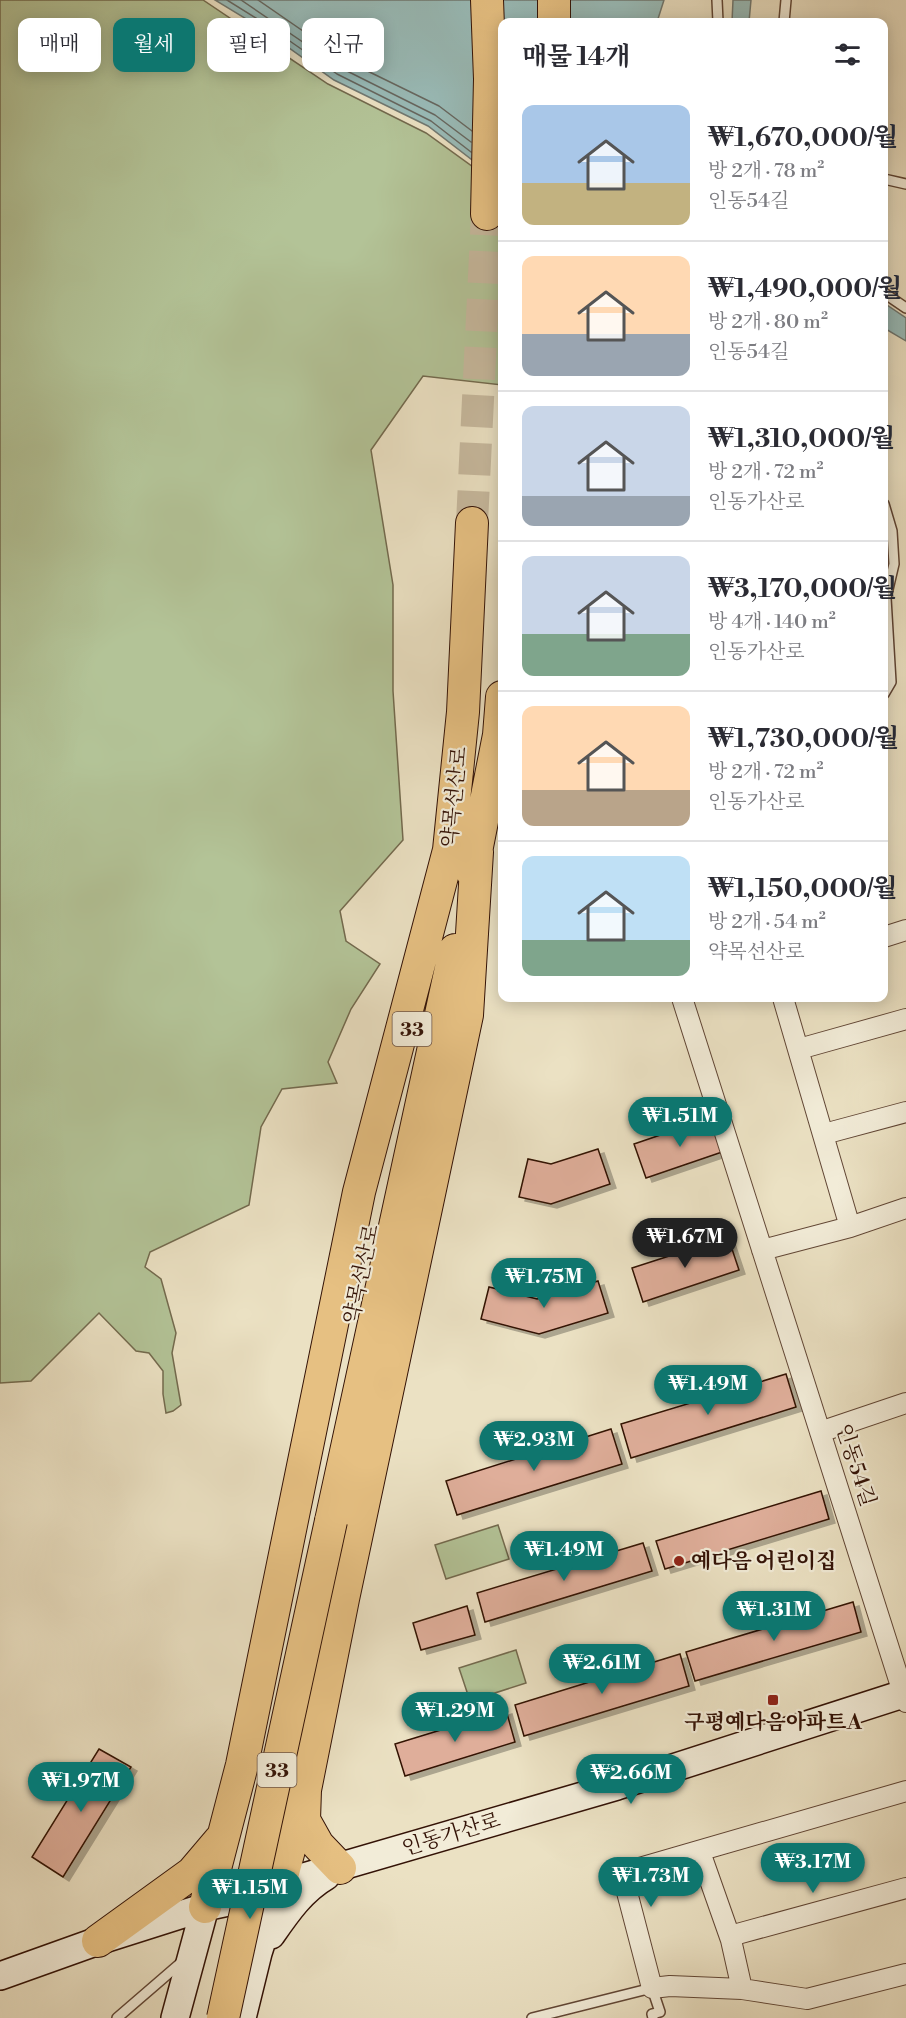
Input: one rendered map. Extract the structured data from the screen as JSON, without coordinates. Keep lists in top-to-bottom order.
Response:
{
  "streets": {
    "highway": ["약목선산로", "33"],
    "main road": ["인동가산로"],
    "street": ["인동54길"]
  },
  "crossings": [
    ["인동54길", "인동가산로"]
  ],
  "places": {
    "other": ["예다음 어린이집"],
    "transit": ["구평예다음아파트A"]
  },
  "page": {
    "chip": [
      "매매",
      "월세",
      "필터",
      "신규"
    ],
    "heading": "매물 14개",
    "list": [
      {
        "name": "₩1,670,000/월",
        "note": "방 2개 · 78 m² · 인동54길"
      },
      {
        "name": "₩1,490,000/월",
        "note": "방 2개 · 80 m² · 인동54길"
      },
      {
        "name": "₩1,310,000/월",
        "note": "방 2개 · 72 m² · 인동가산로"
      },
      {
        "name": "₩3,170,000/월",
        "note": "방 4개 · 140 m² · 인동가산로"
      },
      {
        "name": "₩1,730,000/월",
        "note": "방 2개 · 72 m² · 인동가산로"
      },
      {
        "name": "₩1,150,000/월",
        "note": "방 2개 · 54 m² · 약목선산로"
      }
    ],
    "price": [
      "₩1.51M",
      "₩1.67M",
      "₩1.75M",
      "₩1.49M",
      "₩2.93M",
      "₩1.49M",
      "₩1.31M",
      "₩2.61M",
      "₩1.29M",
      "₩2.66M",
      "₩1.97M",
      "₩3.17M",
      "₩1.73M",
      "₩1.15M"
    ]
  }
}
